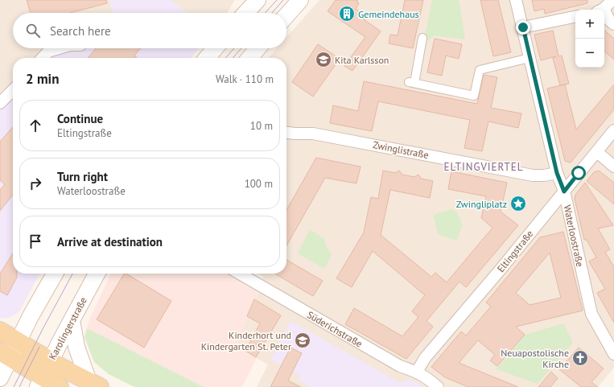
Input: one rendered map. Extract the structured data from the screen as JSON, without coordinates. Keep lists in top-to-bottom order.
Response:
{
  "streets": {
    "main road": ["Karolingerstraße"],
    "street": [
      "Zwinglistraße",
      "Waterloostraße",
      "Eltingstraße",
      "Süderichstraße"
    ]
  },
  "crossings": [
    ["Zwinglistraße", "Waterloostraße"],
    ["Waterloostraße", "Eltingstraße"],
    ["Eltingstraße", "Süderichstraße"]
  ],
  "districts": ["ELTINGVIERTEL"],
  "places": {
    "building": ["Gemeindehaus"],
    "school or university": ["Kita Karlsson", "Kinderhort und Kindergarten St. Peter"],
    "place": ["Zwingliplatz"],
    "church": ["Neuapostolische Kirche"]
  },
  "page": {
    "map_buttons": ["+", "−"],
    "search": "Search here",
    "heading": ["2 min", "Walk · 110 m"],
    "list": [
      ["Continue", "Eltingstraße", "10 m"],
      ["Turn right", "Waterloostraße", "100 m"],
      "Arrive at destination"
    ]
  }
}
